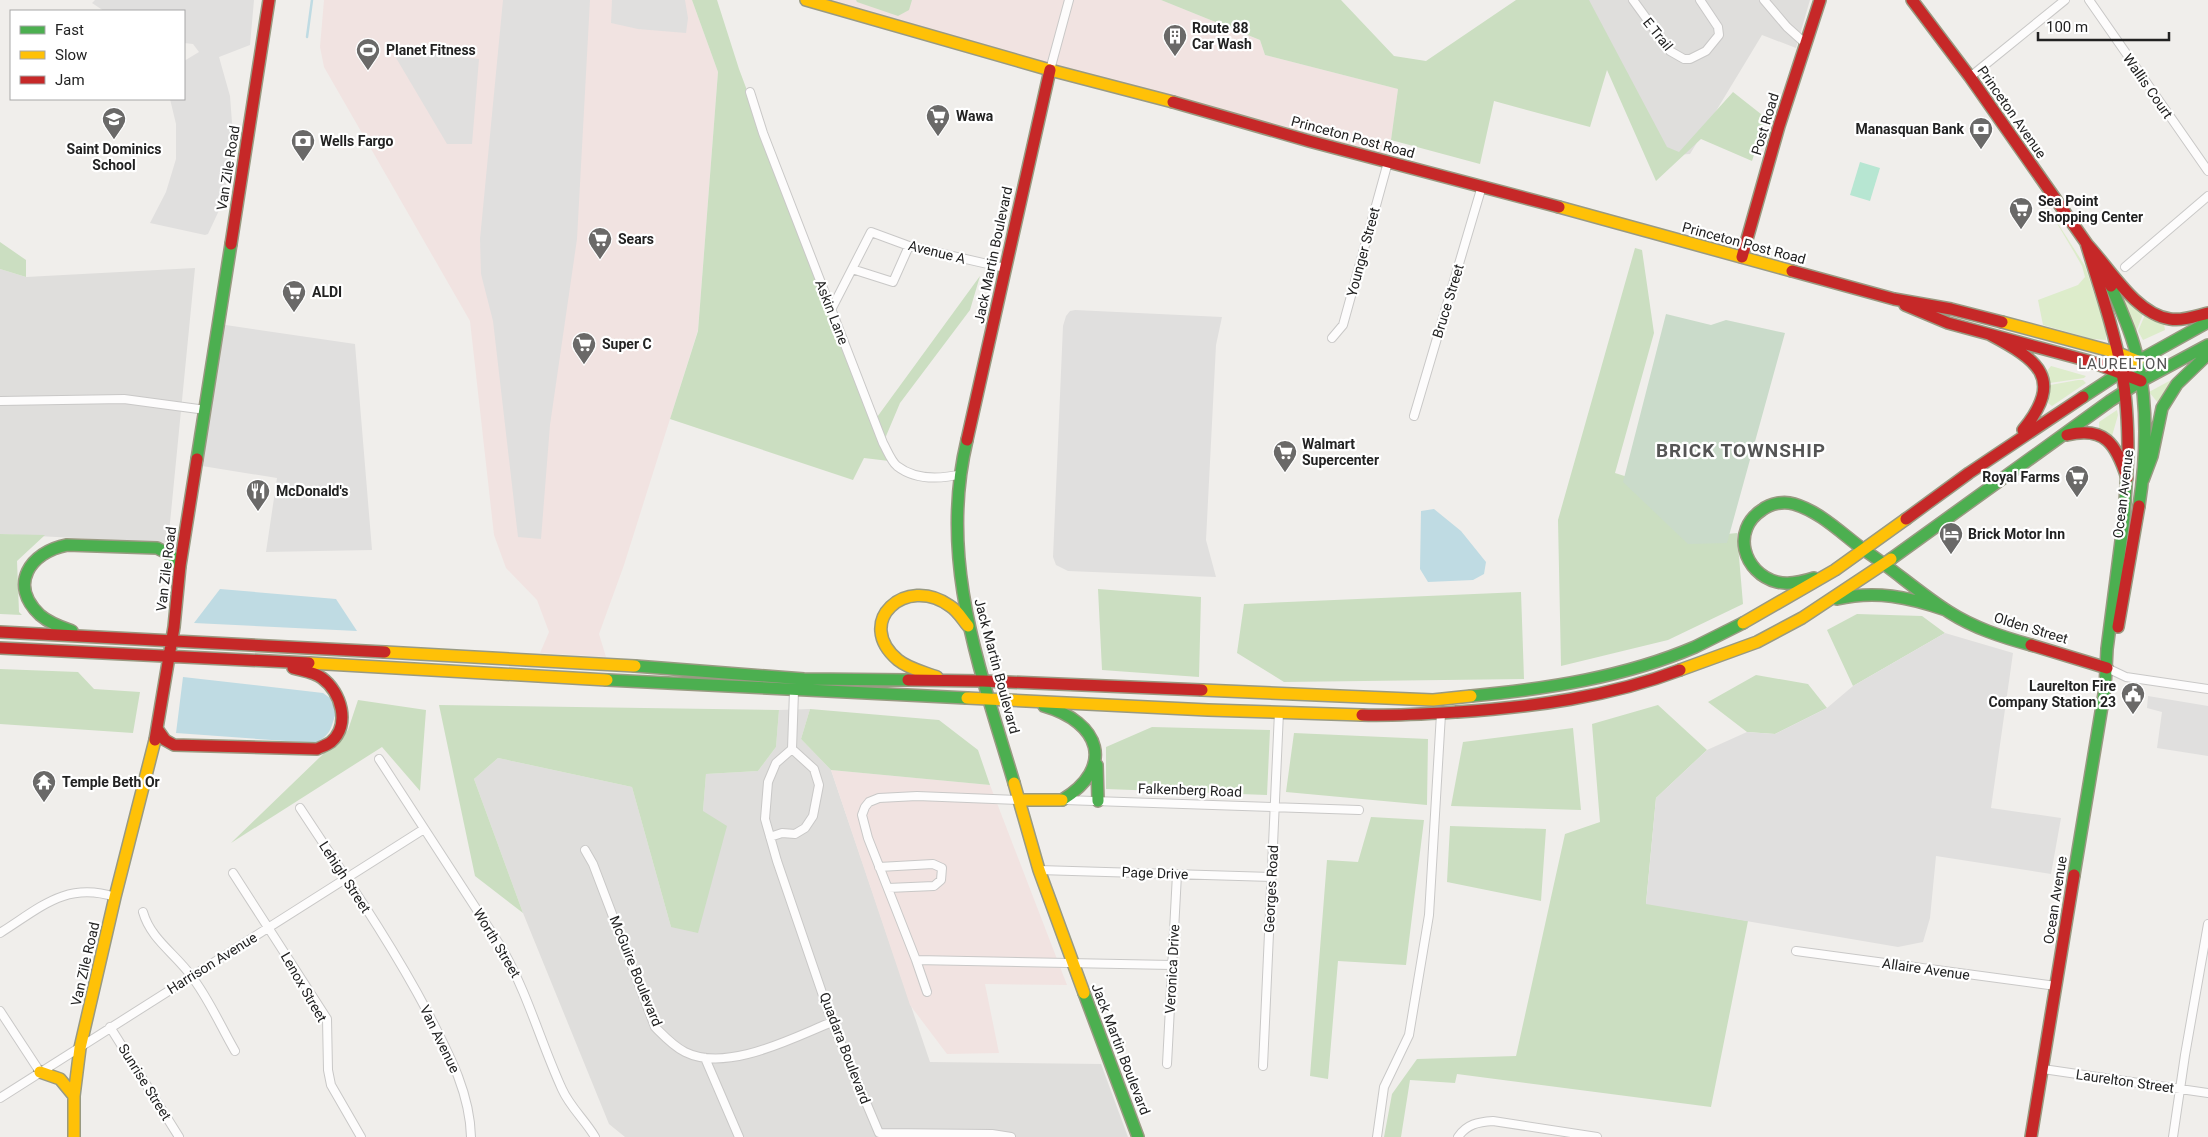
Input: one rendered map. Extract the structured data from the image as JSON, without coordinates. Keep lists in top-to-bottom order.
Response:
{
  "streets": {
    "main road": [
      "Princeton Avenue",
      "Post Road",
      "Princeton Post Road",
      "Van Zile Road",
      "Jack Martin Boulevard",
      "Ocean Avenue",
      "Olden Street",
      "Falkenberg Road"
    ],
    "street": [
      "E Trail",
      "Wallis Court",
      "Avenue A",
      "Younger Street",
      "Bruce Street",
      "Askin Lane",
      "Page Drive",
      "Lehigh Street",
      "Georges Road",
      "Worth Street",
      "Harrison Avenue",
      "Veronica Drive",
      "Allaire Avenue",
      "McGuire Boulevard",
      "Lenox Street",
      "Van Avenue",
      "Quadara Boulevard",
      "Laurelton Street",
      "Sunrise Street"
    ]
  },
  "crossings": [
    ["Princeton Avenue", "Princeton Post Road"],
    ["Princeton Avenue", "Ocean Avenue"],
    ["Post Road", "Princeton Post Road"],
    ["Princeton Post Road", "Younger Street"],
    ["Princeton Post Road", "Jack Martin Boulevard"],
    ["Princeton Post Road", "Bruce Street"],
    ["Princeton Post Road", "Ocean Avenue"],
    ["Van Zile Road", "Harrison Avenue"],
    ["Avenue A", "Jack Martin Boulevard"],
    ["Jack Martin Boulevard", "Askin Lane"],
    ["Jack Martin Boulevard", "Falkenberg Road"],
    ["Jack Martin Boulevard", "Page Drive"],
    ["Ocean Avenue", "Olden Street"],
    ["Ocean Avenue", "Allaire Avenue"],
    ["Ocean Avenue", "Laurelton Street"],
    ["Falkenberg Road", "Georges Road"],
    ["Page Drive", "Georges Road"],
    ["Page Drive", "Veronica Drive"],
    ["Lehigh Street", "Harrison Avenue"],
    ["Lehigh Street", "Van Avenue"],
    ["Worth Street", "Harrison Avenue"],
    ["Harrison Avenue", "Lenox Street"],
    ["Harrison Avenue", "Sunrise Street"],
    ["McGuire Boulevard", "Quadara Boulevard"]
  ],
  "districts": ["LAURELTON", "BRICK TOWNSHIP"],
  "places": {
    "building": ["Route 88 Car Wash"],
    "sports": ["Planet Fitness"],
    "supermarket": [
      "Wawa",
      "Sea Point Shopping Center",
      "Sears",
      "ALDI",
      "Super C",
      "Walmart Supercenter",
      "Royal Farms"
    ],
    "school or university": ["Saint Dominics School"],
    "bank": ["Manasquan Bank", "Wells Fargo"],
    "restaurant": ["McDonald's"],
    "hotel": ["Brick Motor Inn"],
    "public building": ["Laurelton Fire Company Station 23"],
    "temple": ["Temple Beth Or"]
  },
  "legend": ["Fast", "Slow", "Jam"],
  "scale_bar": "100 m"
}
